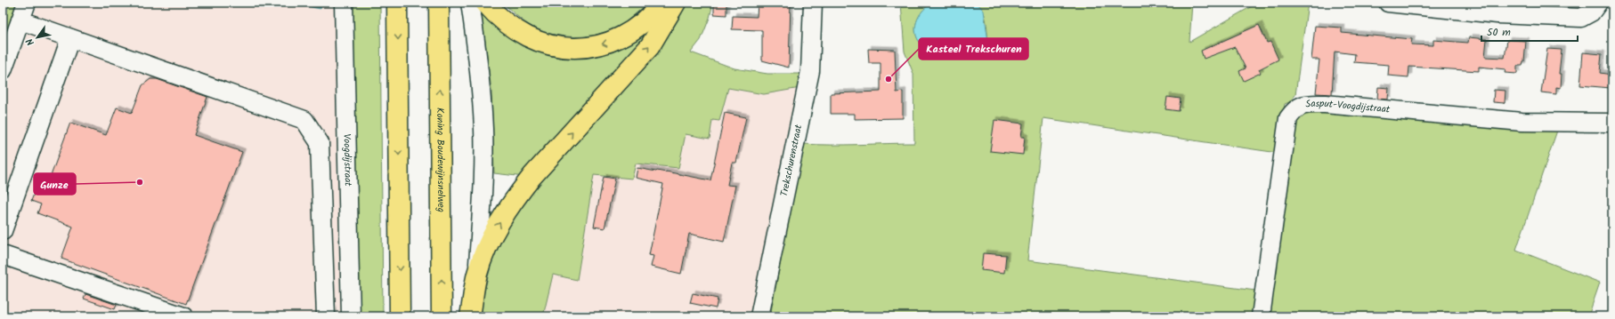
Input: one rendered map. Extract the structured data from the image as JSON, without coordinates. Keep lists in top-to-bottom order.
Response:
{
  "streets": {
    "highway": ["Koning Boudewijnsnelweg"],
    "street": ["Sasput-Voogdijstraat", "Voogdijstraat", "Trekschurenstraat"]
  },
  "places": ["Kasteel Trekschuren", "Gunze"],
  "scale_bar": "50 m",
  "north": "bottom left"
}
